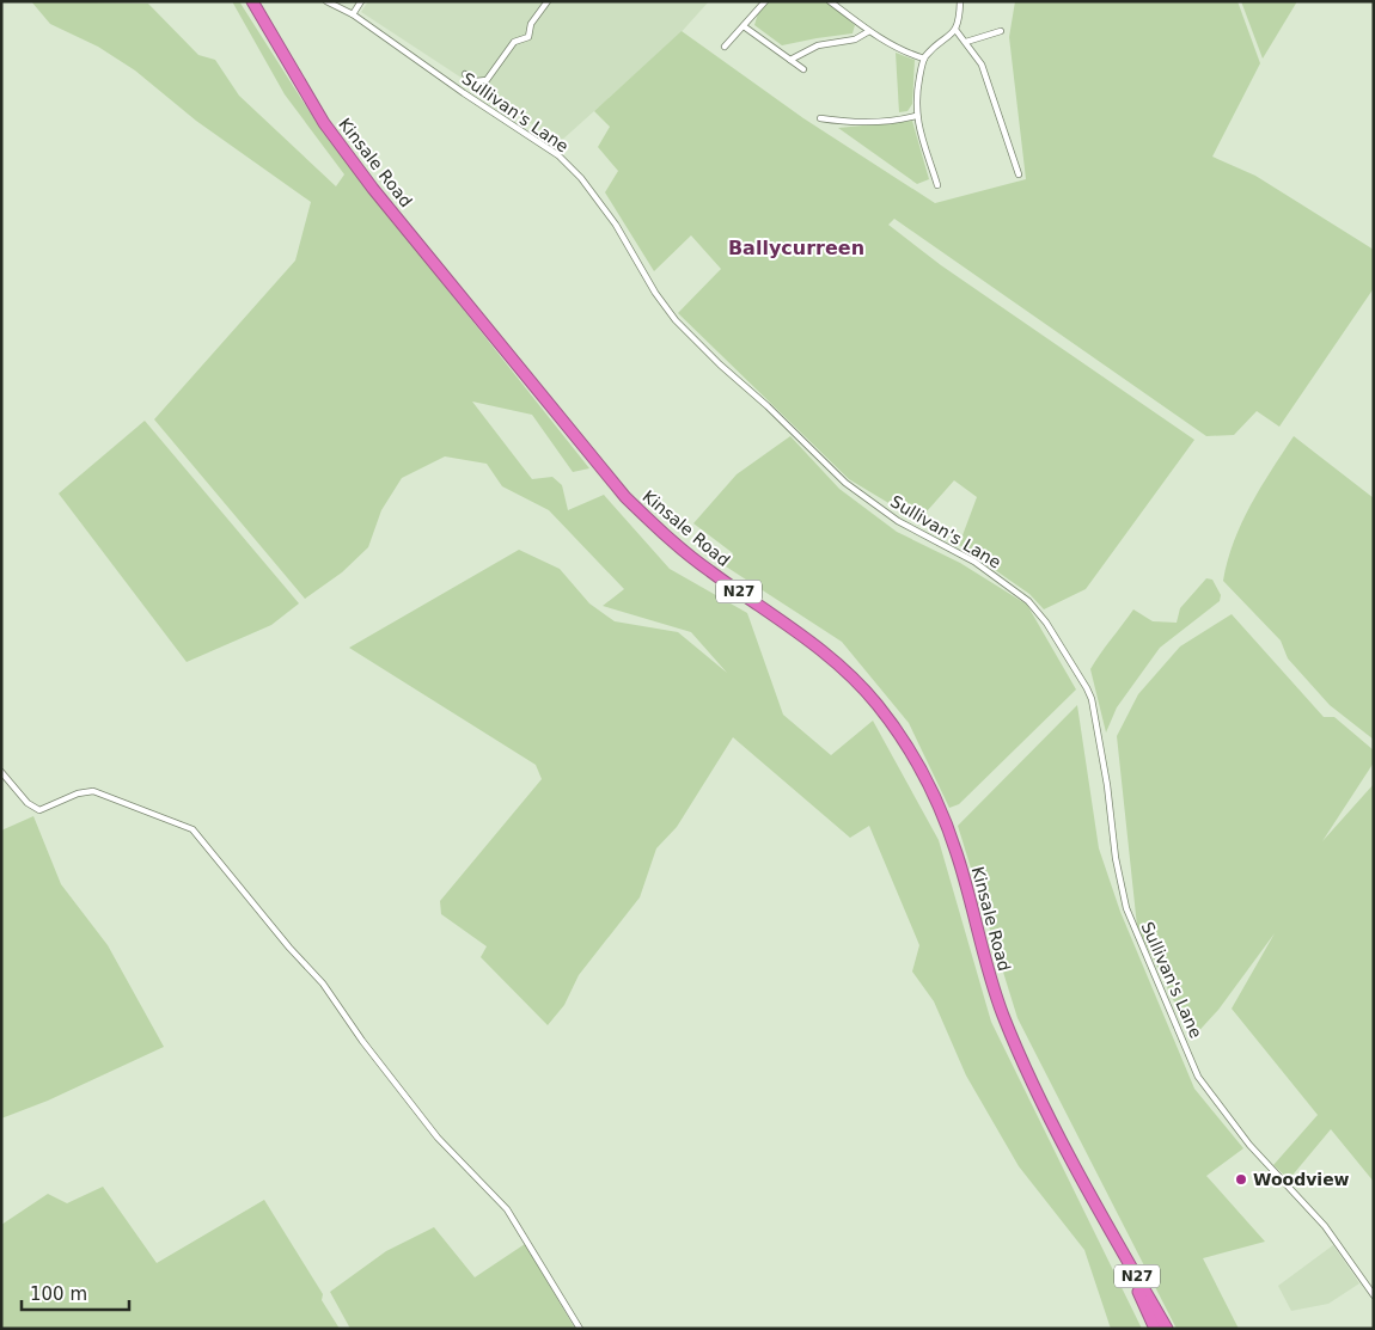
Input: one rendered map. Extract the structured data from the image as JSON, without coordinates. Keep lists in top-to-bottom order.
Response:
{
  "streets": {
    "highway": ["Kinsale Road", "N27"],
    "street": ["Sullivan's Lane"]
  },
  "districts": ["Ballycurreen"],
  "places": ["Woodview"],
  "scale_bar": "100 m"
}
